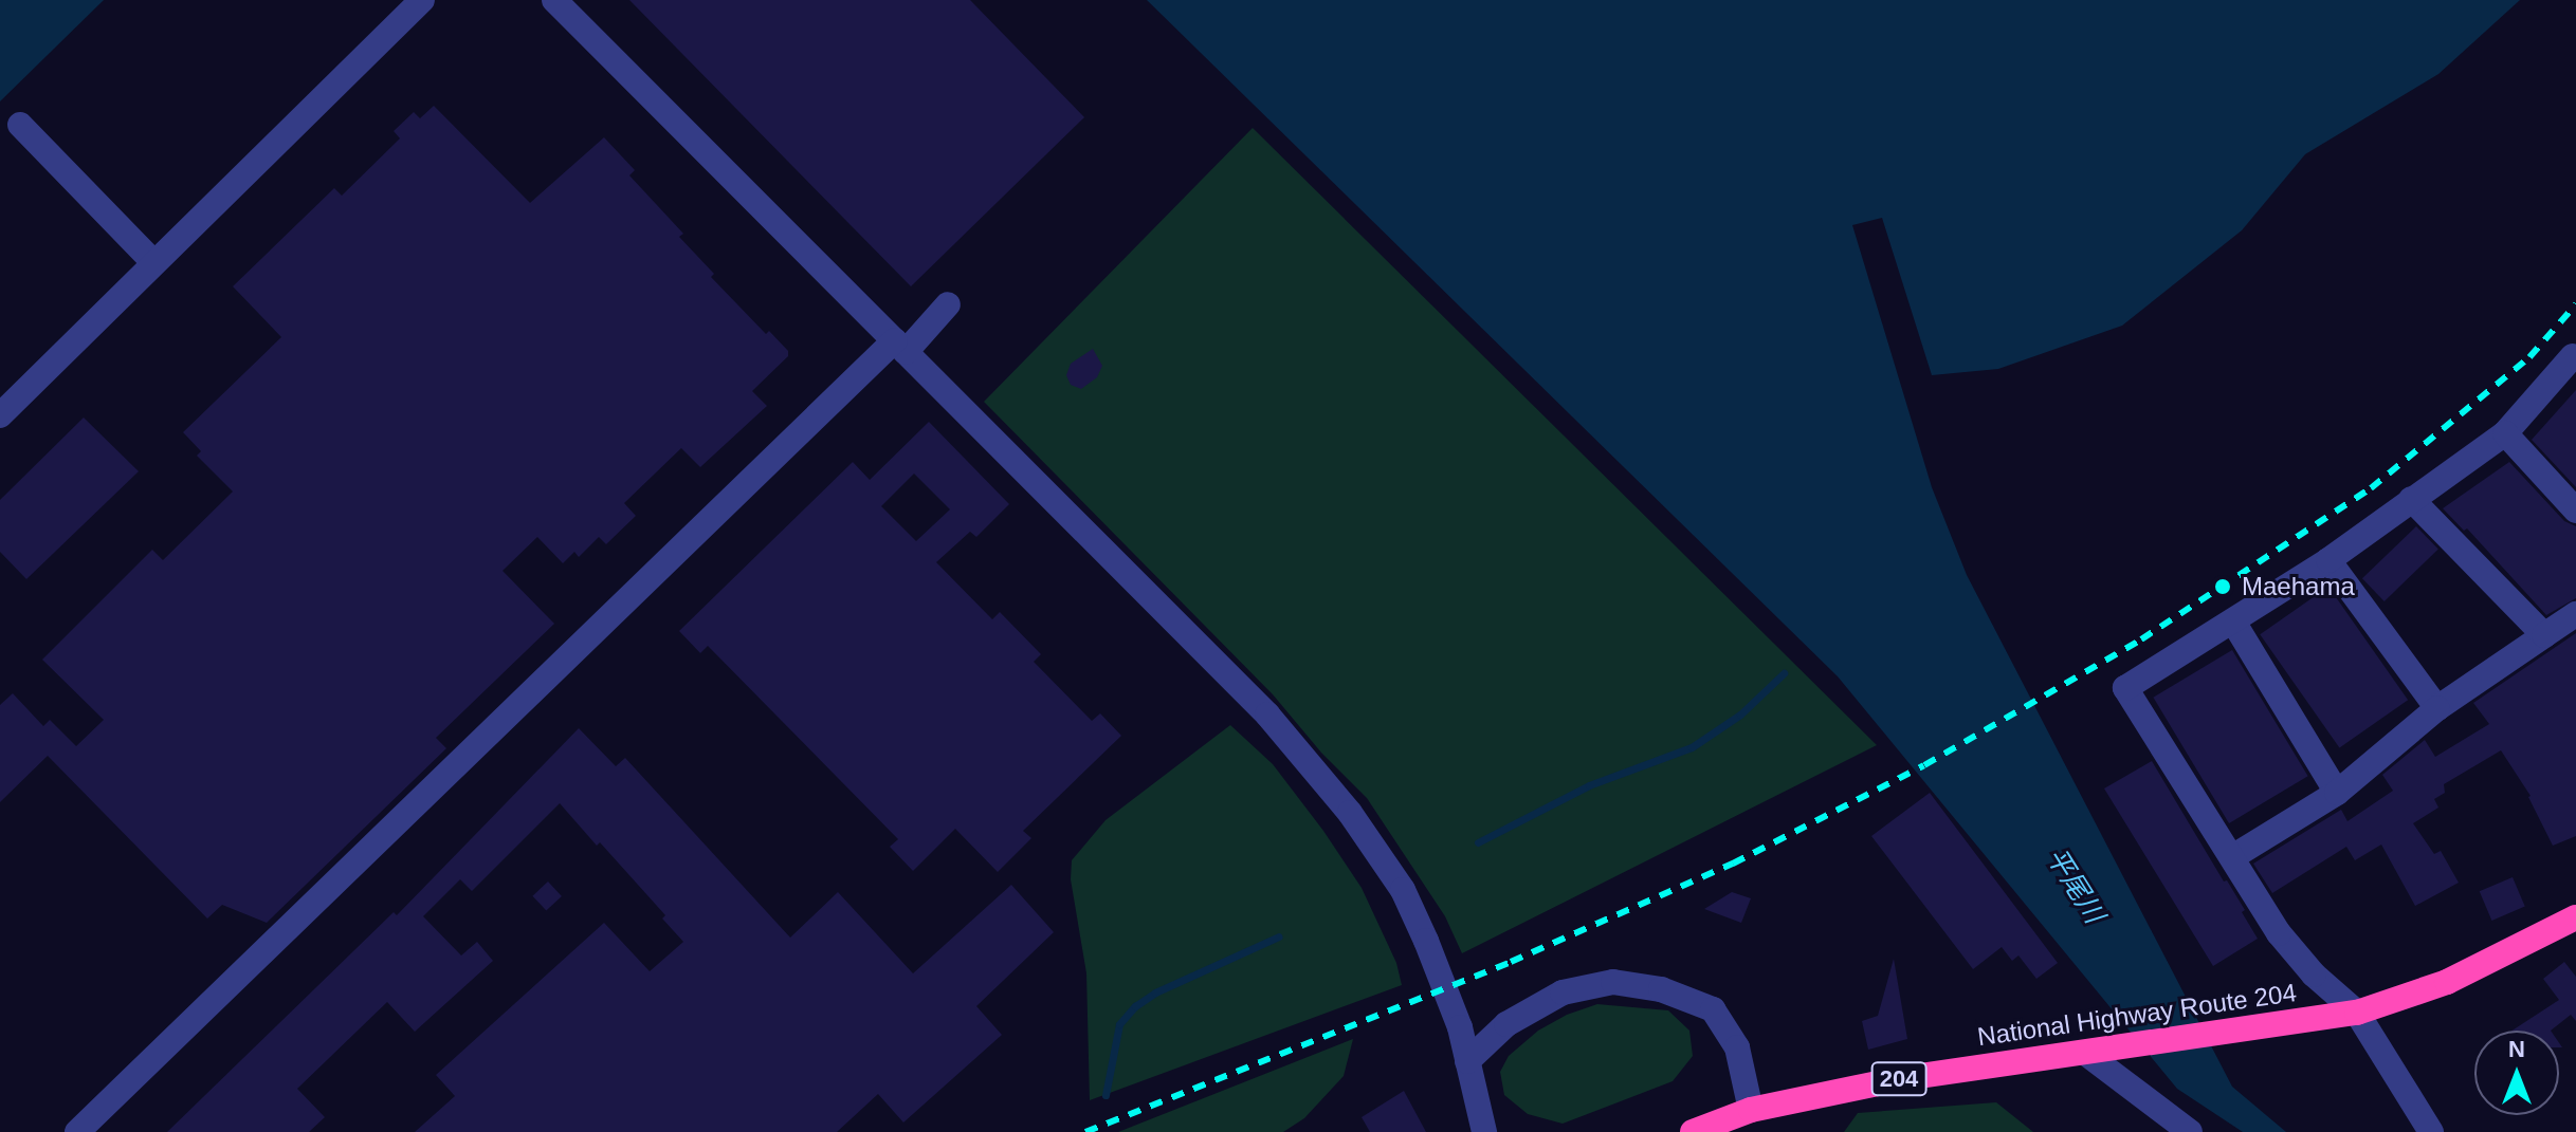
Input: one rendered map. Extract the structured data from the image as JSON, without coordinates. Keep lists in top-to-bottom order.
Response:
{
  "streets": {
    "highway": ["National Highway Route 204", "204"]
  },
  "water": ["平尾川"],
  "places": ["Maehama"],
  "north": "top"
}
